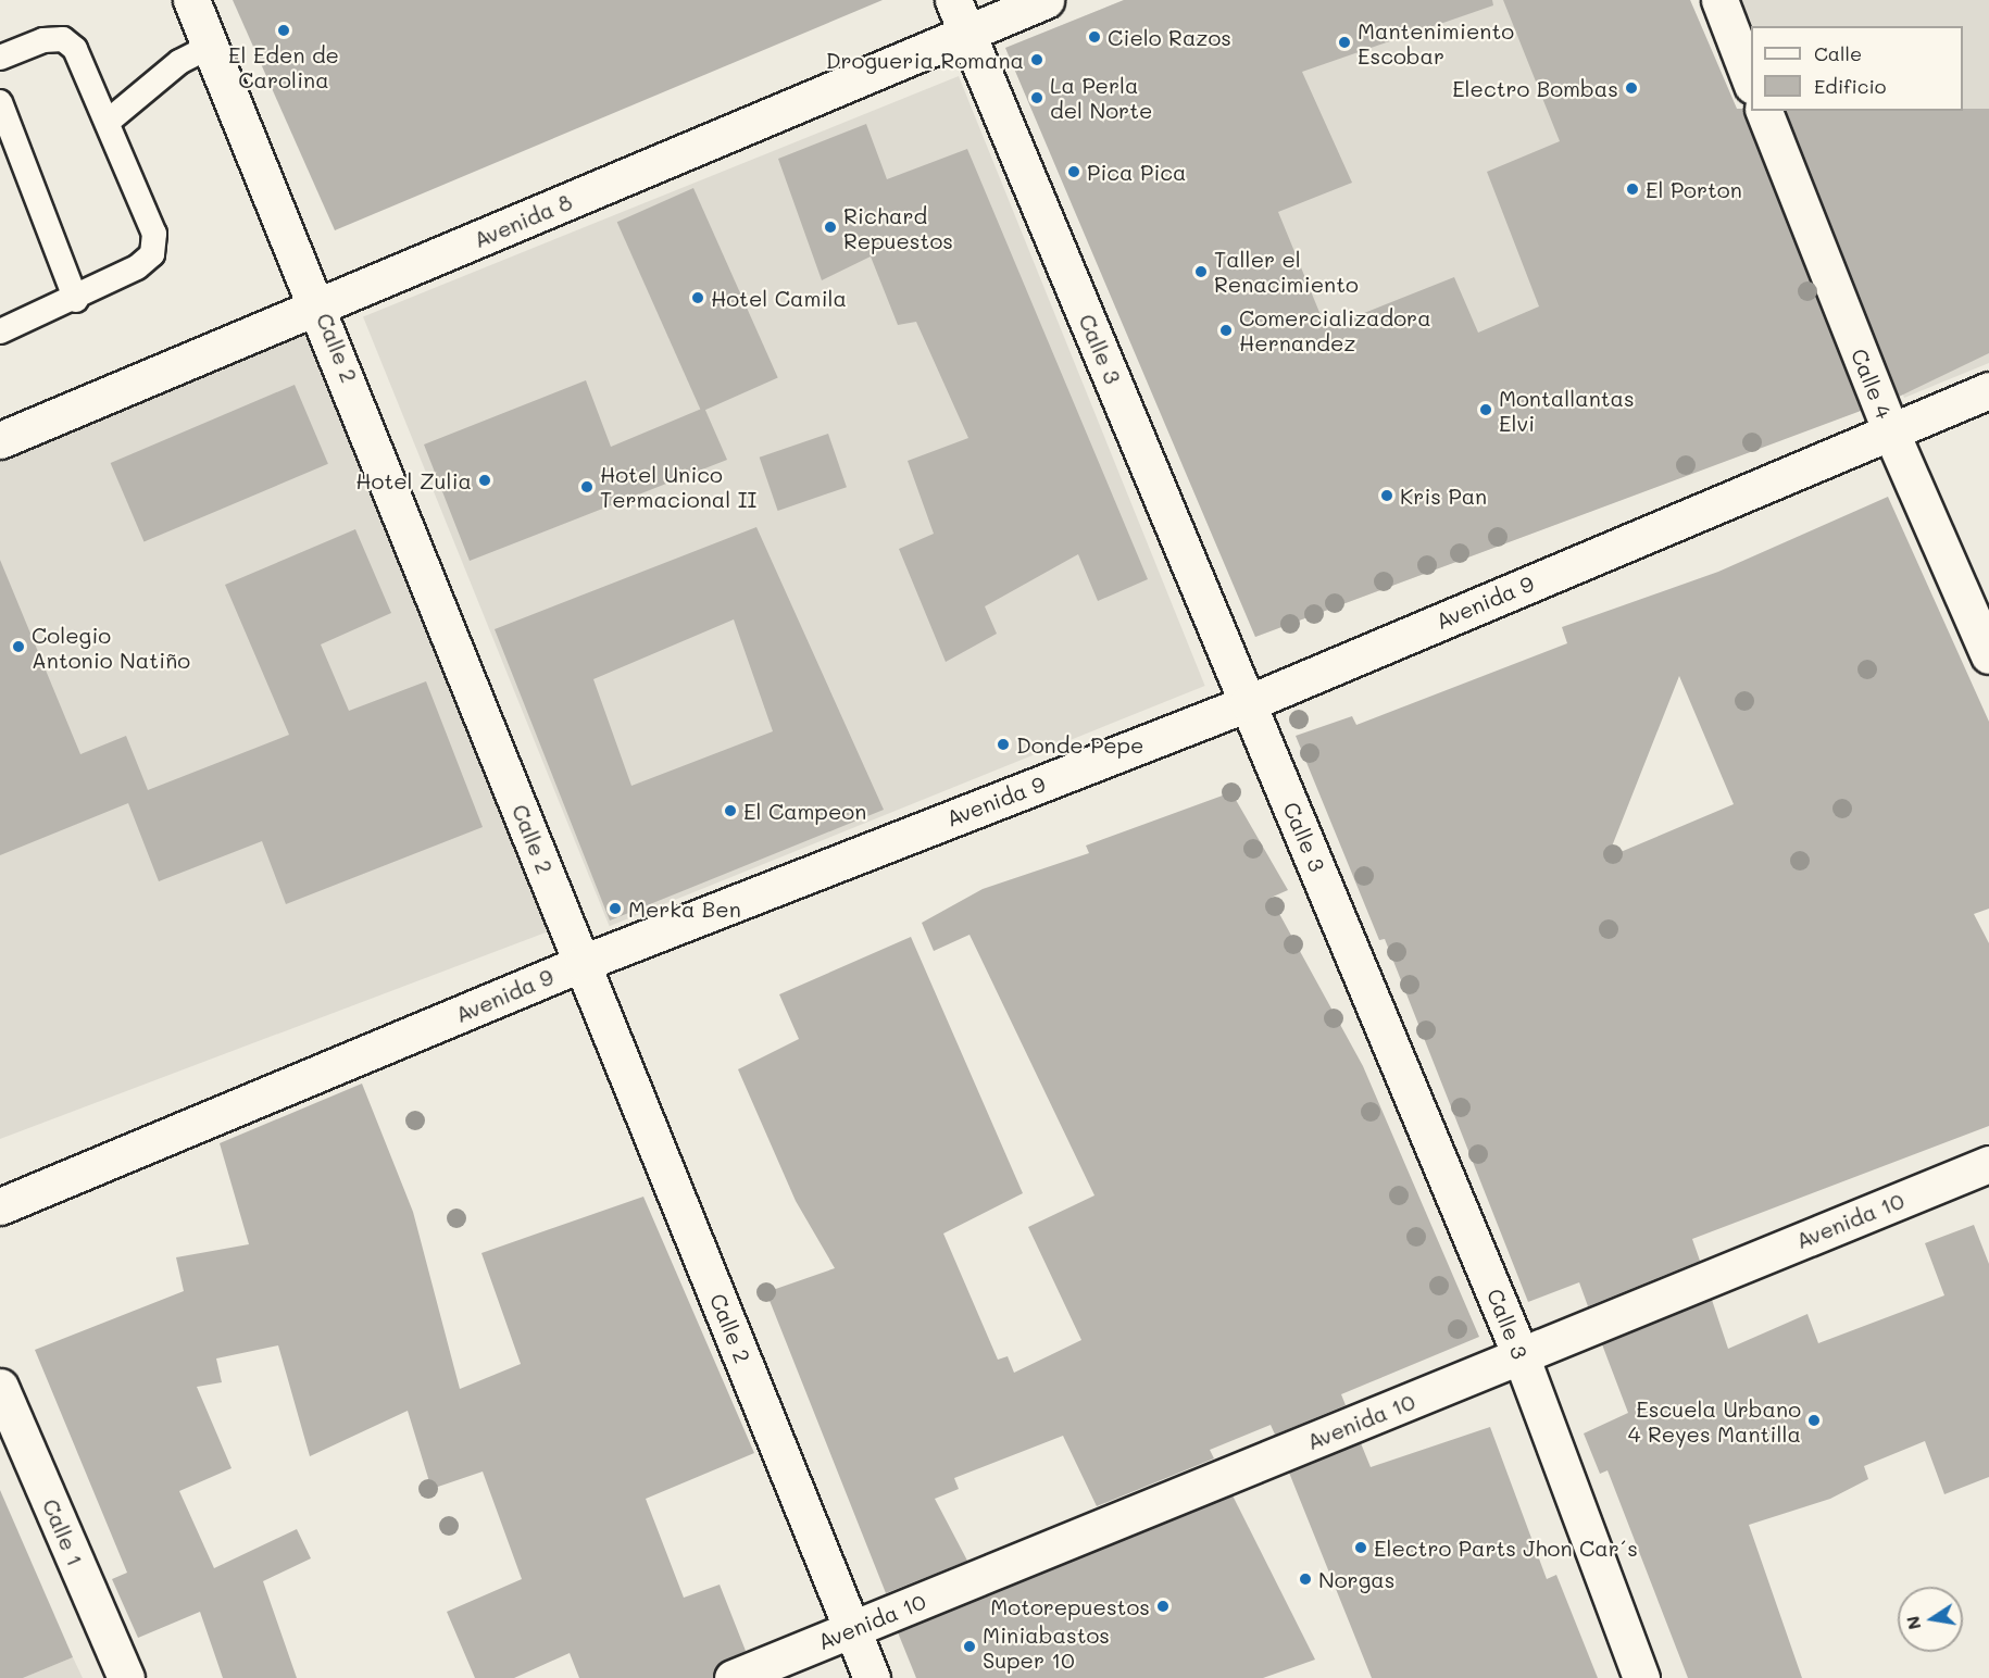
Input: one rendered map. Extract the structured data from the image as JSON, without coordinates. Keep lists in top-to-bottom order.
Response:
{
  "streets": {
    "street": [
      "Avenida 8",
      "Calle 2",
      "Calle 3",
      "Calle 4",
      "Avenida 9",
      "Avenida 10",
      "Calle 1"
    ]
  },
  "crossings": [
    ["Avenida 8", "Calle 2"],
    ["Avenida 8", "Calle 3"],
    ["Calle 2", "Avenida 9"],
    ["Calle 2", "Avenida 10"],
    ["Calle 3", "Avenida 9"],
    ["Calle 3", "Avenida 10"],
    ["Calle 4", "Avenida 9"]
  ],
  "places": [
    "El Eden de Carolina",
    "Cielo Razos",
    "Mantenimiento Escobar",
    "Drogueria Romana",
    "Electro Bombas",
    "La Perla del Norte",
    "Pica Pica",
    "El Porton",
    "Richard Repuestos",
    "Taller el Renacimiento",
    "Hotel Camila",
    "Comercializadora Hernandez",
    "Montallantas Elvi",
    "Hotel Zulia",
    "Hotel Unico Termacional II",
    "Kris Pan",
    "Colegio Antonio Natiño",
    "Donde Pepe",
    "El Campeon",
    "Merka Ben",
    "Escuela Urbano 4 Reyes Mantilla",
    "Electro Parts Jhon Car´s",
    "Norgas",
    "Motorepuestos",
    "Miniabastos Super 10"
  ],
  "legend": ["Calle", "Edificio"],
  "north": "left"
}
